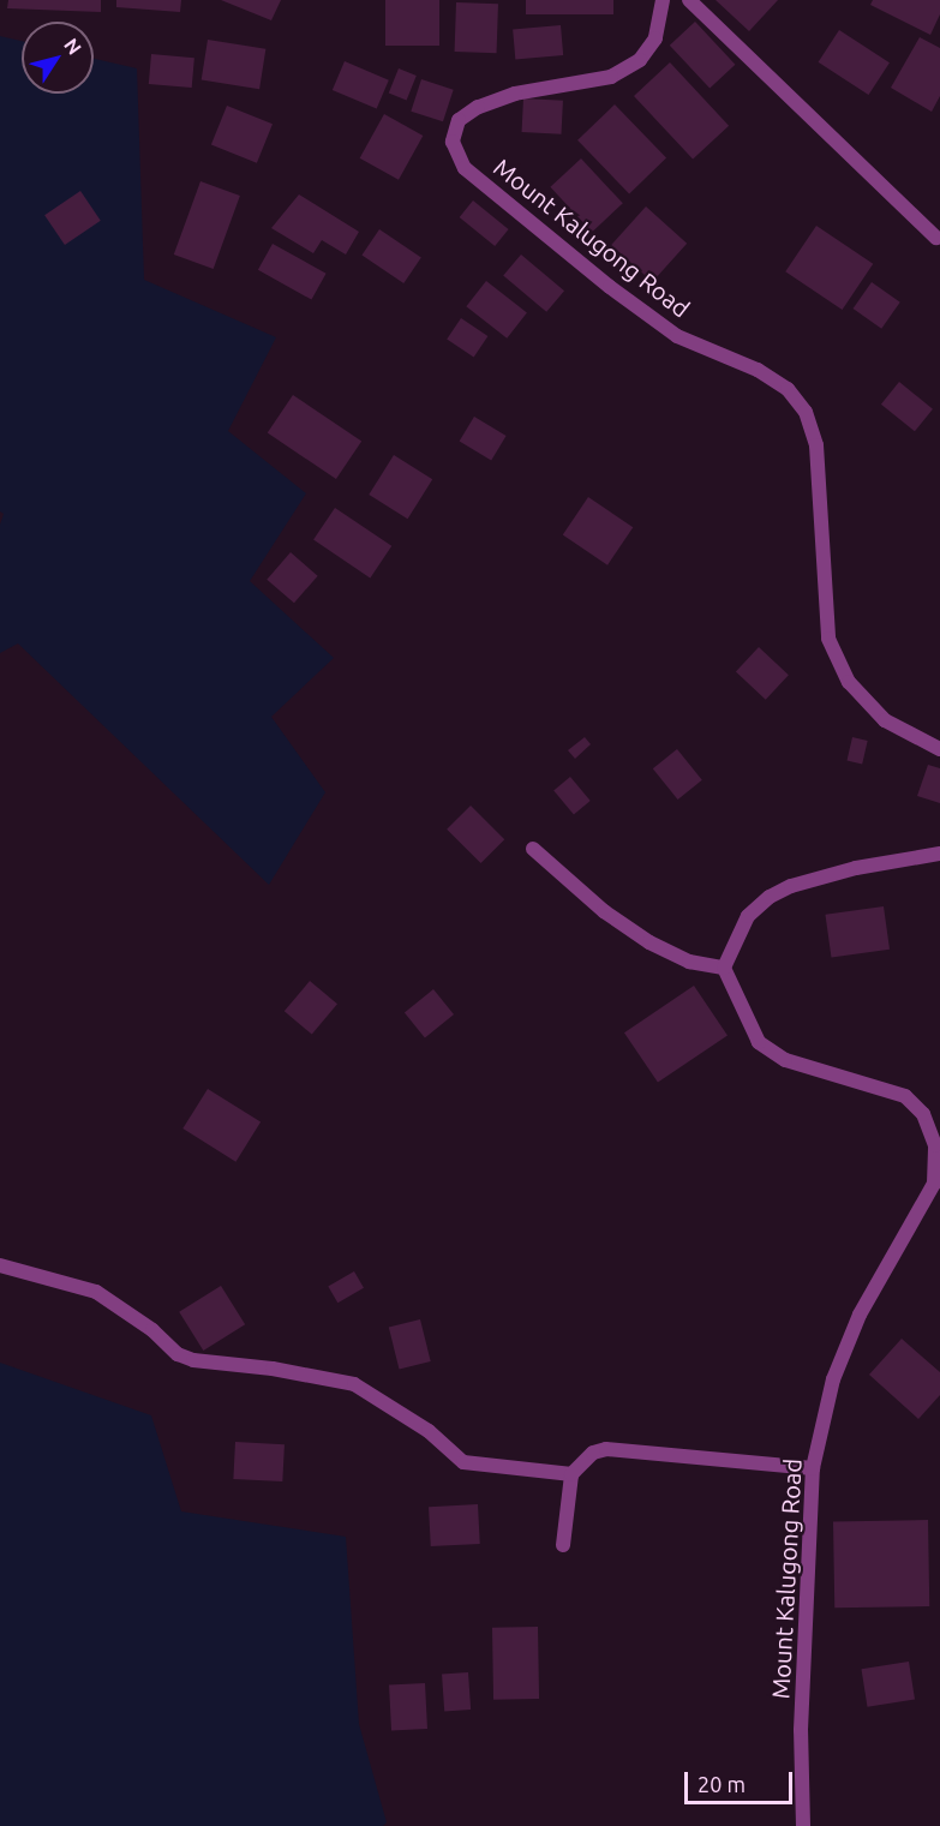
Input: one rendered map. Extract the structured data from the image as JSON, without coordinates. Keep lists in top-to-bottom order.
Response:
{
  "streets": {
    "street": ["Mount Kalugong Road"]
  },
  "scale_bar": "20 m",
  "north": "top right"
}
